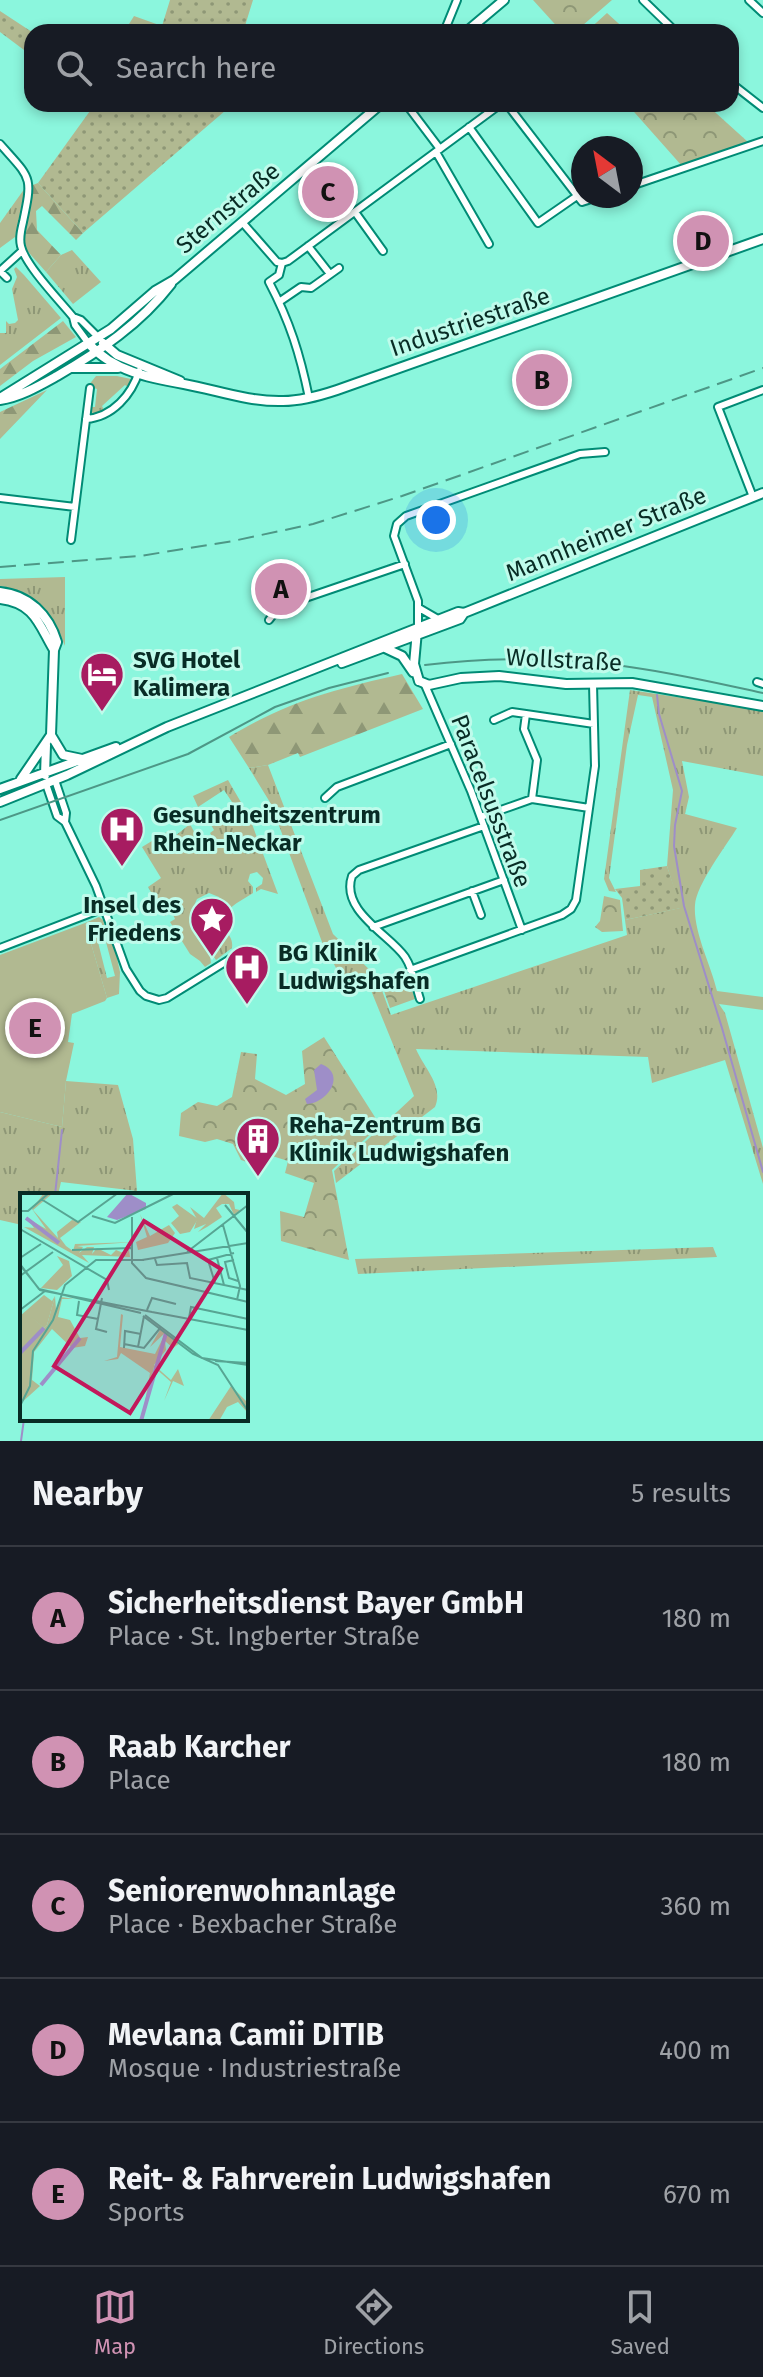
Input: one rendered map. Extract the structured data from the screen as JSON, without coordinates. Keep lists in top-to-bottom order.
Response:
{
  "streets": {
    "street": [
      "Sternstraße",
      "Industriestraße",
      "Mannheimer Straße",
      "Wollstraße",
      "Paracelsusstraße"
    ]
  },
  "crossings": [
    ["Sternstraße", "Industriestraße"],
    ["Wollstraße", "Paracelsusstraße"]
  ],
  "places": {
    "hotel": ["SVG Hotel Kalimera"],
    "hospital": ["Gesundheitszentrum Rhein-Neckar", "BG Klinik Ludwigshafen"],
    "place": ["Insel des Friedens"],
    "building": ["Reha-Zentrum BG Klinik Ludwigshafen"]
  },
  "north": "top left",
  "page": {
    "search": "Search here",
    "pins": [
      "C",
      "D",
      "B",
      "A",
      "E"
    ],
    "heading": ["Nearby", "5 results"],
    "list": [
      {
        "mark": "A",
        "name": "Sicherheitsdienst Bayer GmbH",
        "note": "Place · St. Ingberter Straße",
        "value": "180 m"
      },
      {
        "mark": "B",
        "name": "Raab Karcher",
        "note": "Place",
        "value": "180 m"
      },
      {
        "mark": "C",
        "name": "Seniorenwohnanlage",
        "note": "Place · Bexbacher Straße",
        "value": "360 m"
      },
      {
        "mark": "D",
        "name": "Mevlana Camii DITIB",
        "note": "Mosque · Industriestraße",
        "value": "400 m"
      },
      {
        "mark": "E",
        "name": "Reit- & Fahrverein Ludwigshafen",
        "note": "Sports",
        "value": "670 m"
      }
    ],
    "nav": ["Map", "Directions", "Saved"]
  }
}
